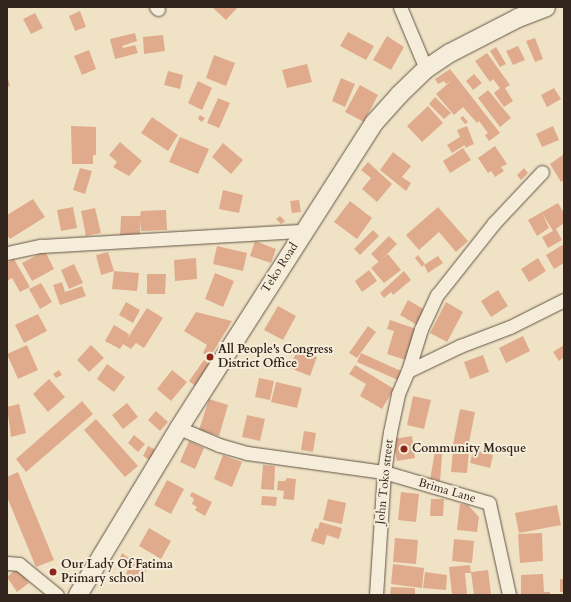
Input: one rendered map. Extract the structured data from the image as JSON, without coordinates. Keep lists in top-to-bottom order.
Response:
{
  "streets": {
    "street": ["Teko Road", "John Toko street", "Brima Lane"]
  },
  "crossings": [
    ["John Toko street", "Brima Lane"]
  ],
  "places": ["All People's Congress District Office", "Community Mosque", "Our Lady Of Fatima Primary school"]
}
